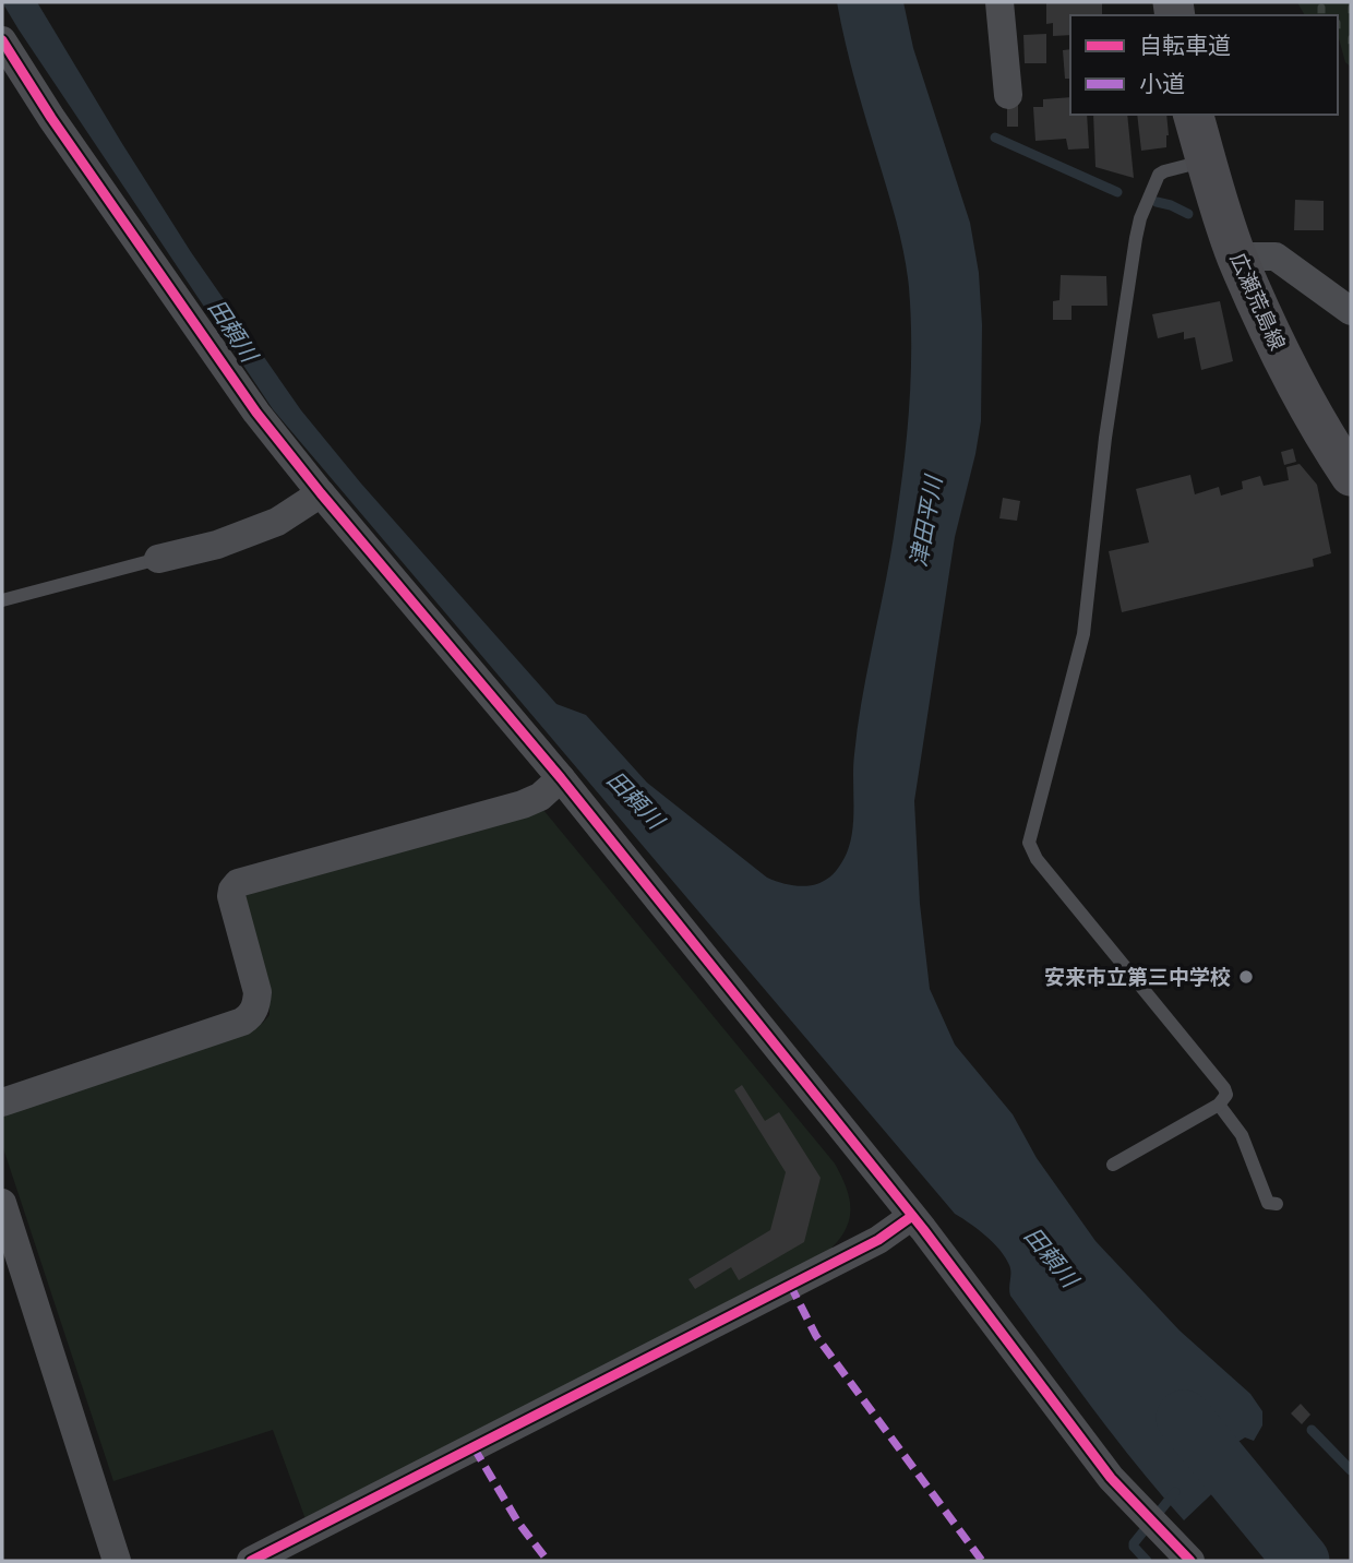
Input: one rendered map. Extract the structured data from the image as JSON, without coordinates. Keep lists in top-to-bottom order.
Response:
{
  "streets": {
    "main road": ["広瀬荒島線"]
  },
  "water": ["田頼川", "津田平川"],
  "places": ["安来市立第三中学校"],
  "legend": ["自転車道", "小道"]
}
